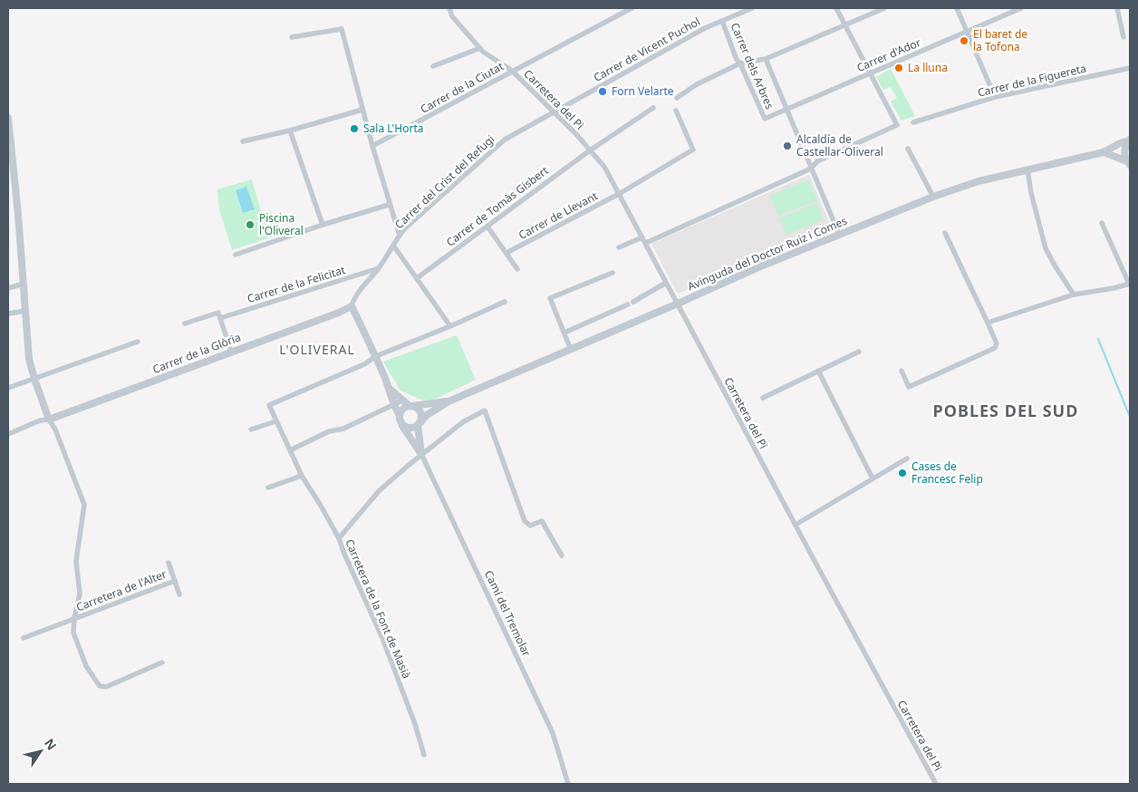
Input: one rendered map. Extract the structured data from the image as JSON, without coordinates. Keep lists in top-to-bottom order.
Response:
{
  "streets": {
    "street": [
      "Carrer de Vicent Puchol",
      "Carrer d'Ador",
      "Carrer dels Arbres",
      "Carrer de la Figuereta",
      "Carrer de la Ciutat",
      "Carretera del Pi",
      "Carrer del Crist del Refugi",
      "Carrer de Tomàs Gisbert",
      "Carrer de Llevant",
      "Avinguda del Doctor Ruiz i Comes",
      "Carrer de la Felicitat",
      "Carrer de la Glòria",
      "Carretera de l'Alter",
      "Carretera de la Font de Masià",
      "Camí del Tremolar"
    ]
  },
  "crossings": [
    ["Carrer de Vicent Puchol", "Carrer dels Arbres"],
    ["Carrer de Vicent Puchol", "Carretera del Pi"],
    ["Carrer de Vicent Puchol", "Carrer del Crist del Refugi"],
    ["Carrer d'Ador", "Carrer dels Arbres"],
    ["Carrer de la Ciutat", "Carretera del Pi"],
    ["Carretera del Pi", "Carrer del Crist del Refugi"],
    ["Carretera del Pi", "Carrer de Tomàs Gisbert"],
    ["Carretera del Pi", "Carrer de Llevant"],
    ["Carretera del Pi", "Avinguda del Doctor Ruiz i Comes"],
    ["Carrer del Crist del Refugi", "Carrer de la Felicitat"],
    ["Carrer del Crist del Refugi", "Carrer de la Glòria"],
    ["Avinguda del Doctor Ruiz i Comes", "Camí del Tremolar"],
    ["Carrer de la Glòria", "Carretera de l'Alter"]
  ],
  "districts": ["L'OLIVERAL", "POBLES DEL SUD"],
  "places": [
    "El baret de la Tofona",
    "La lluna",
    "Forn Velarte",
    "Sala L'Horta",
    "Alcaldía de Castellar-Oliveral",
    "Piscina l'Oliveral",
    "Cases de Francesc Felip"
  ],
  "north": "top right"
}
